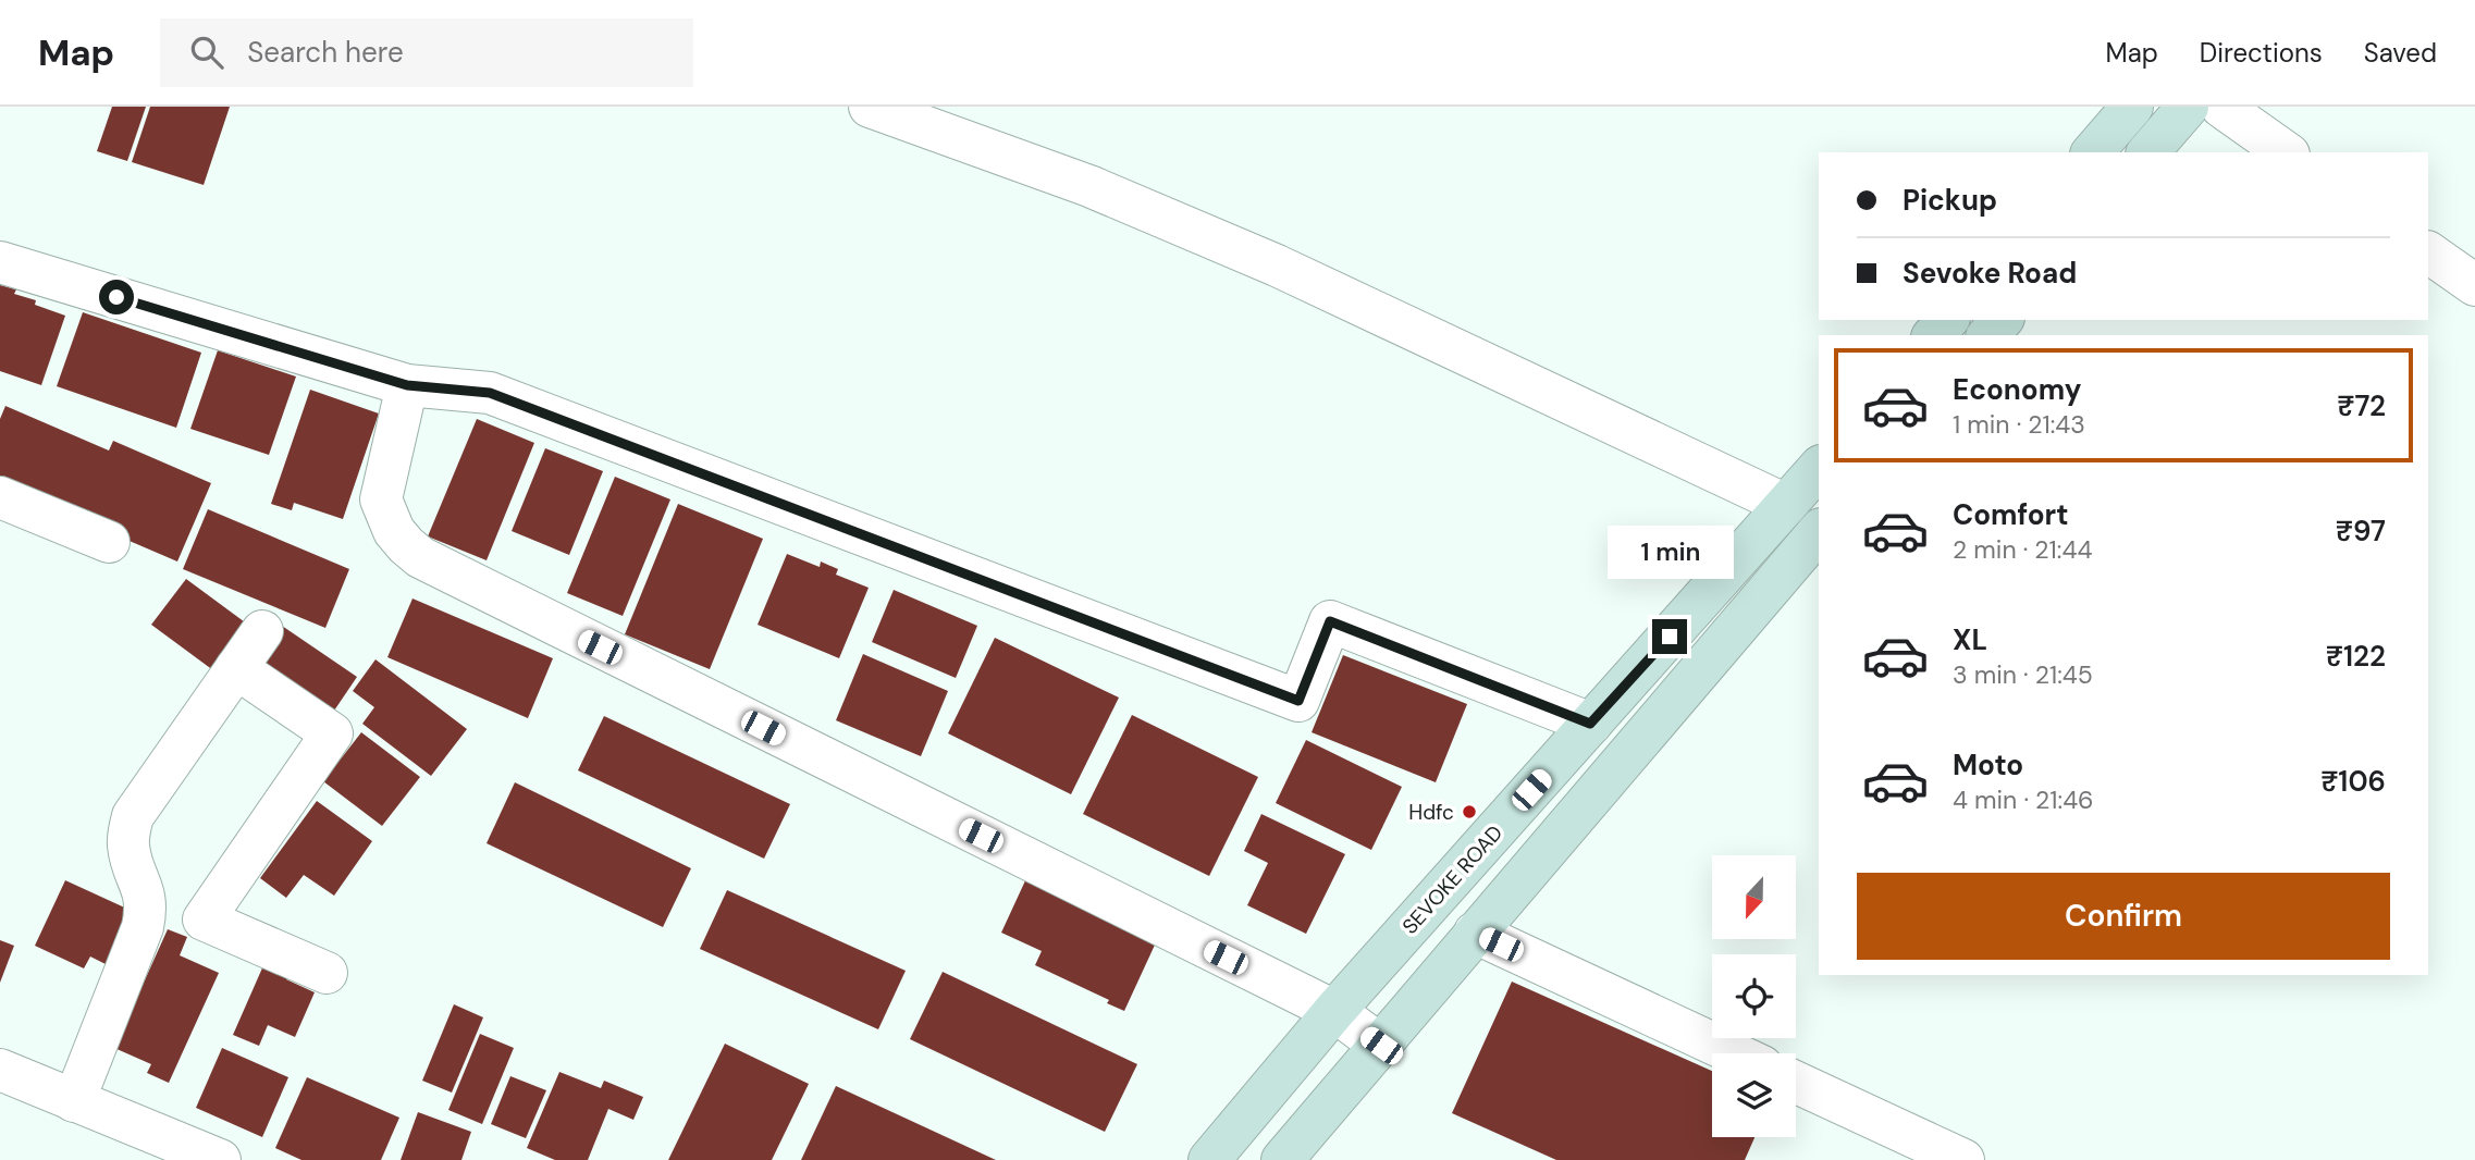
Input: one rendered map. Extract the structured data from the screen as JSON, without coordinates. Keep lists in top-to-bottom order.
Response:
{
  "streets": {
    "main road": ["SEVOKE ROAD"]
  },
  "places": ["Hdfc"],
  "north": "bottom",
  "page": {
    "header": "Map",
    "search": "Search here",
    "nav": ["Map", "Directions", "Saved"],
    "banner": ["Pickup", "Sevoke Road"],
    "list": [
      {
        "name": "Economy",
        "note": "1 min · 21:43",
        "value": "₹72"
      },
      {
        "name": "Comfort",
        "note": "2 min · 21:44",
        "value": "₹97"
      },
      {
        "name": "XL",
        "note": "3 min · 21:45",
        "value": "₹122"
      },
      {
        "name": "Moto",
        "note": "4 min · 21:46",
        "value": "₹106"
      }
    ],
    "bubble": "1 min",
    "buttons": "Confirm"
  }
}
